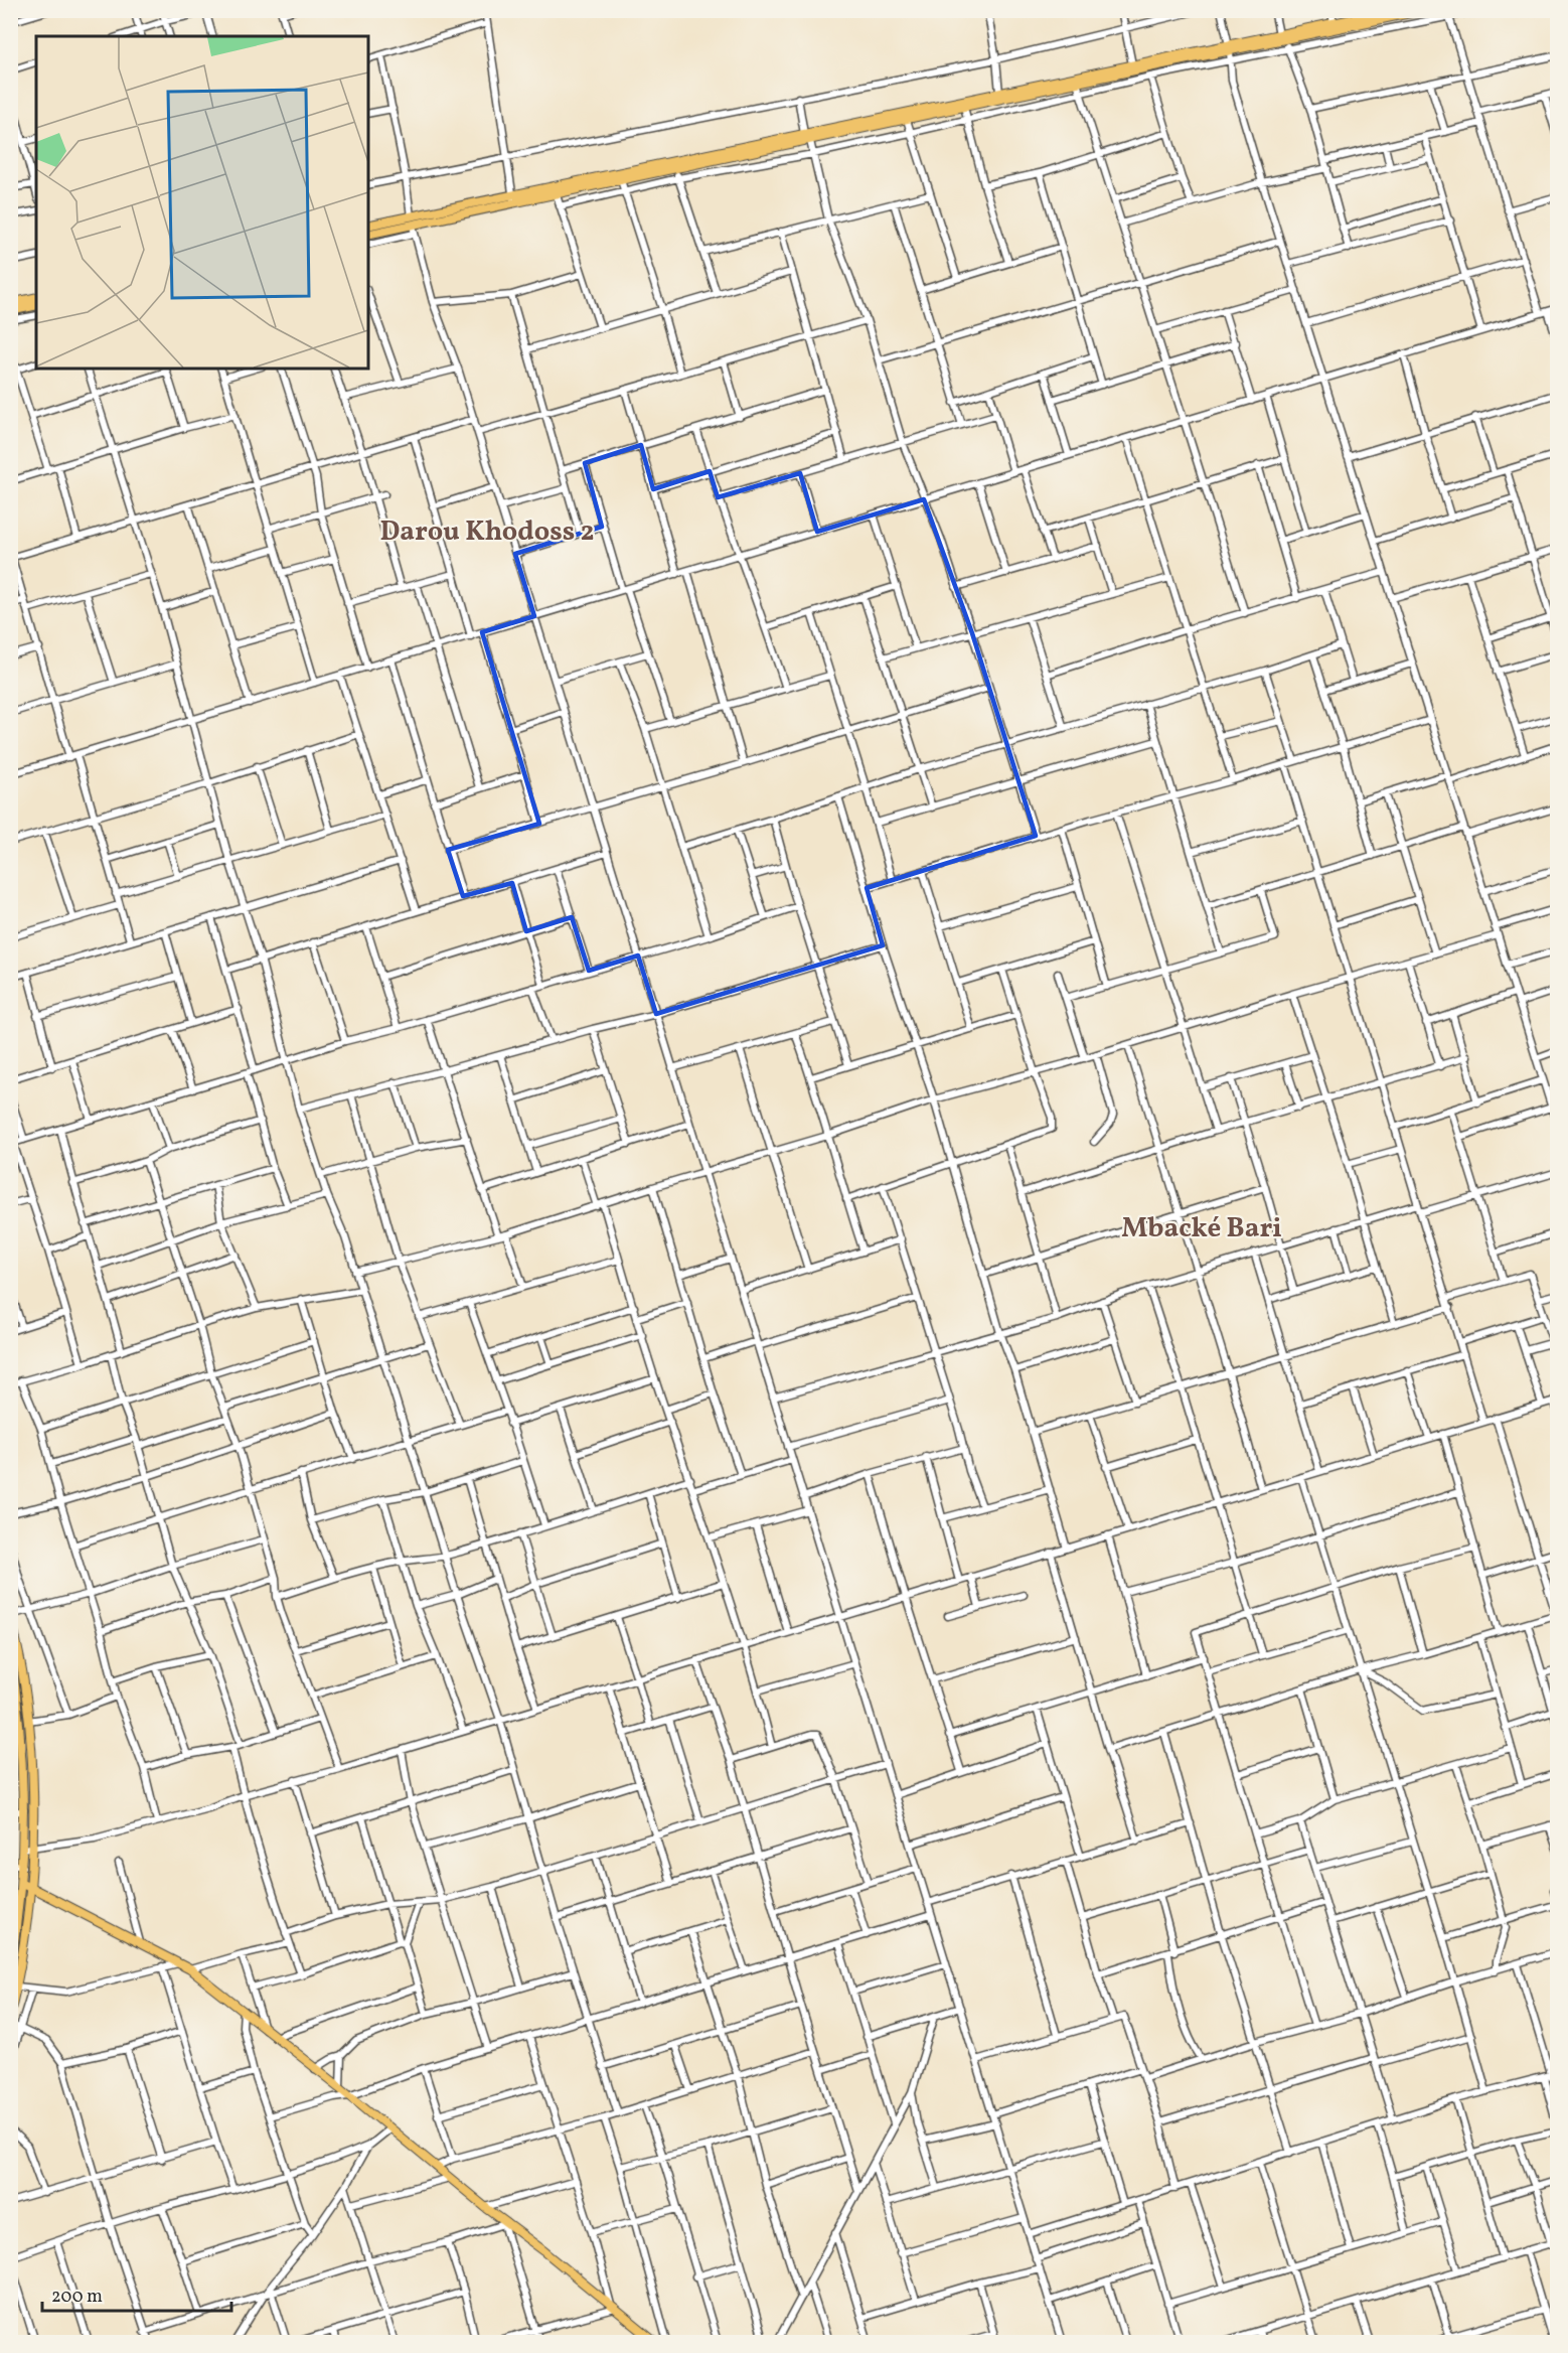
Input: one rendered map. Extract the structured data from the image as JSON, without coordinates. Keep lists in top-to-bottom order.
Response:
{
  "districts": ["Darou Khodoss 2", "Mbacké Bari"],
  "scale_bar": "200 m"
}
